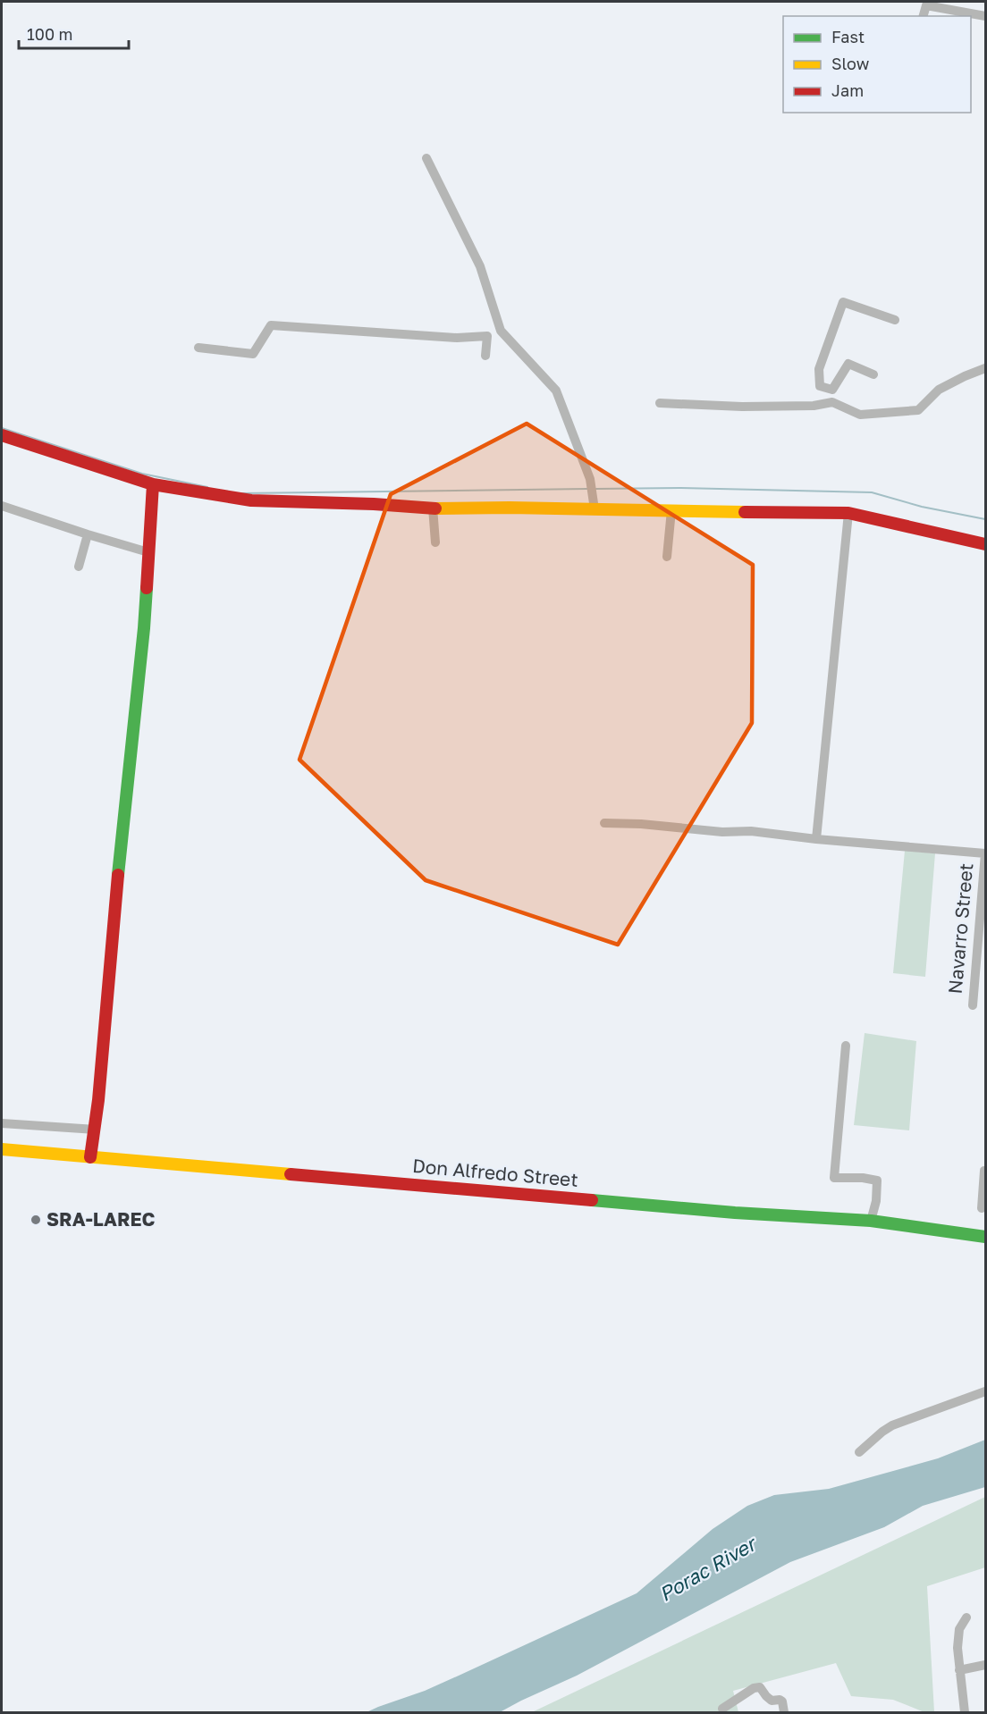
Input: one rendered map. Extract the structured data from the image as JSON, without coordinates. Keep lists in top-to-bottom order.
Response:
{
  "streets": {
    "street": ["Navarro Street", "Don Alfredo Street"]
  },
  "water": ["Porac River"],
  "places": ["SRA-LAREC"],
  "legend": ["Fast", "Slow", "Jam"],
  "scale_bar": "100 m"
}
